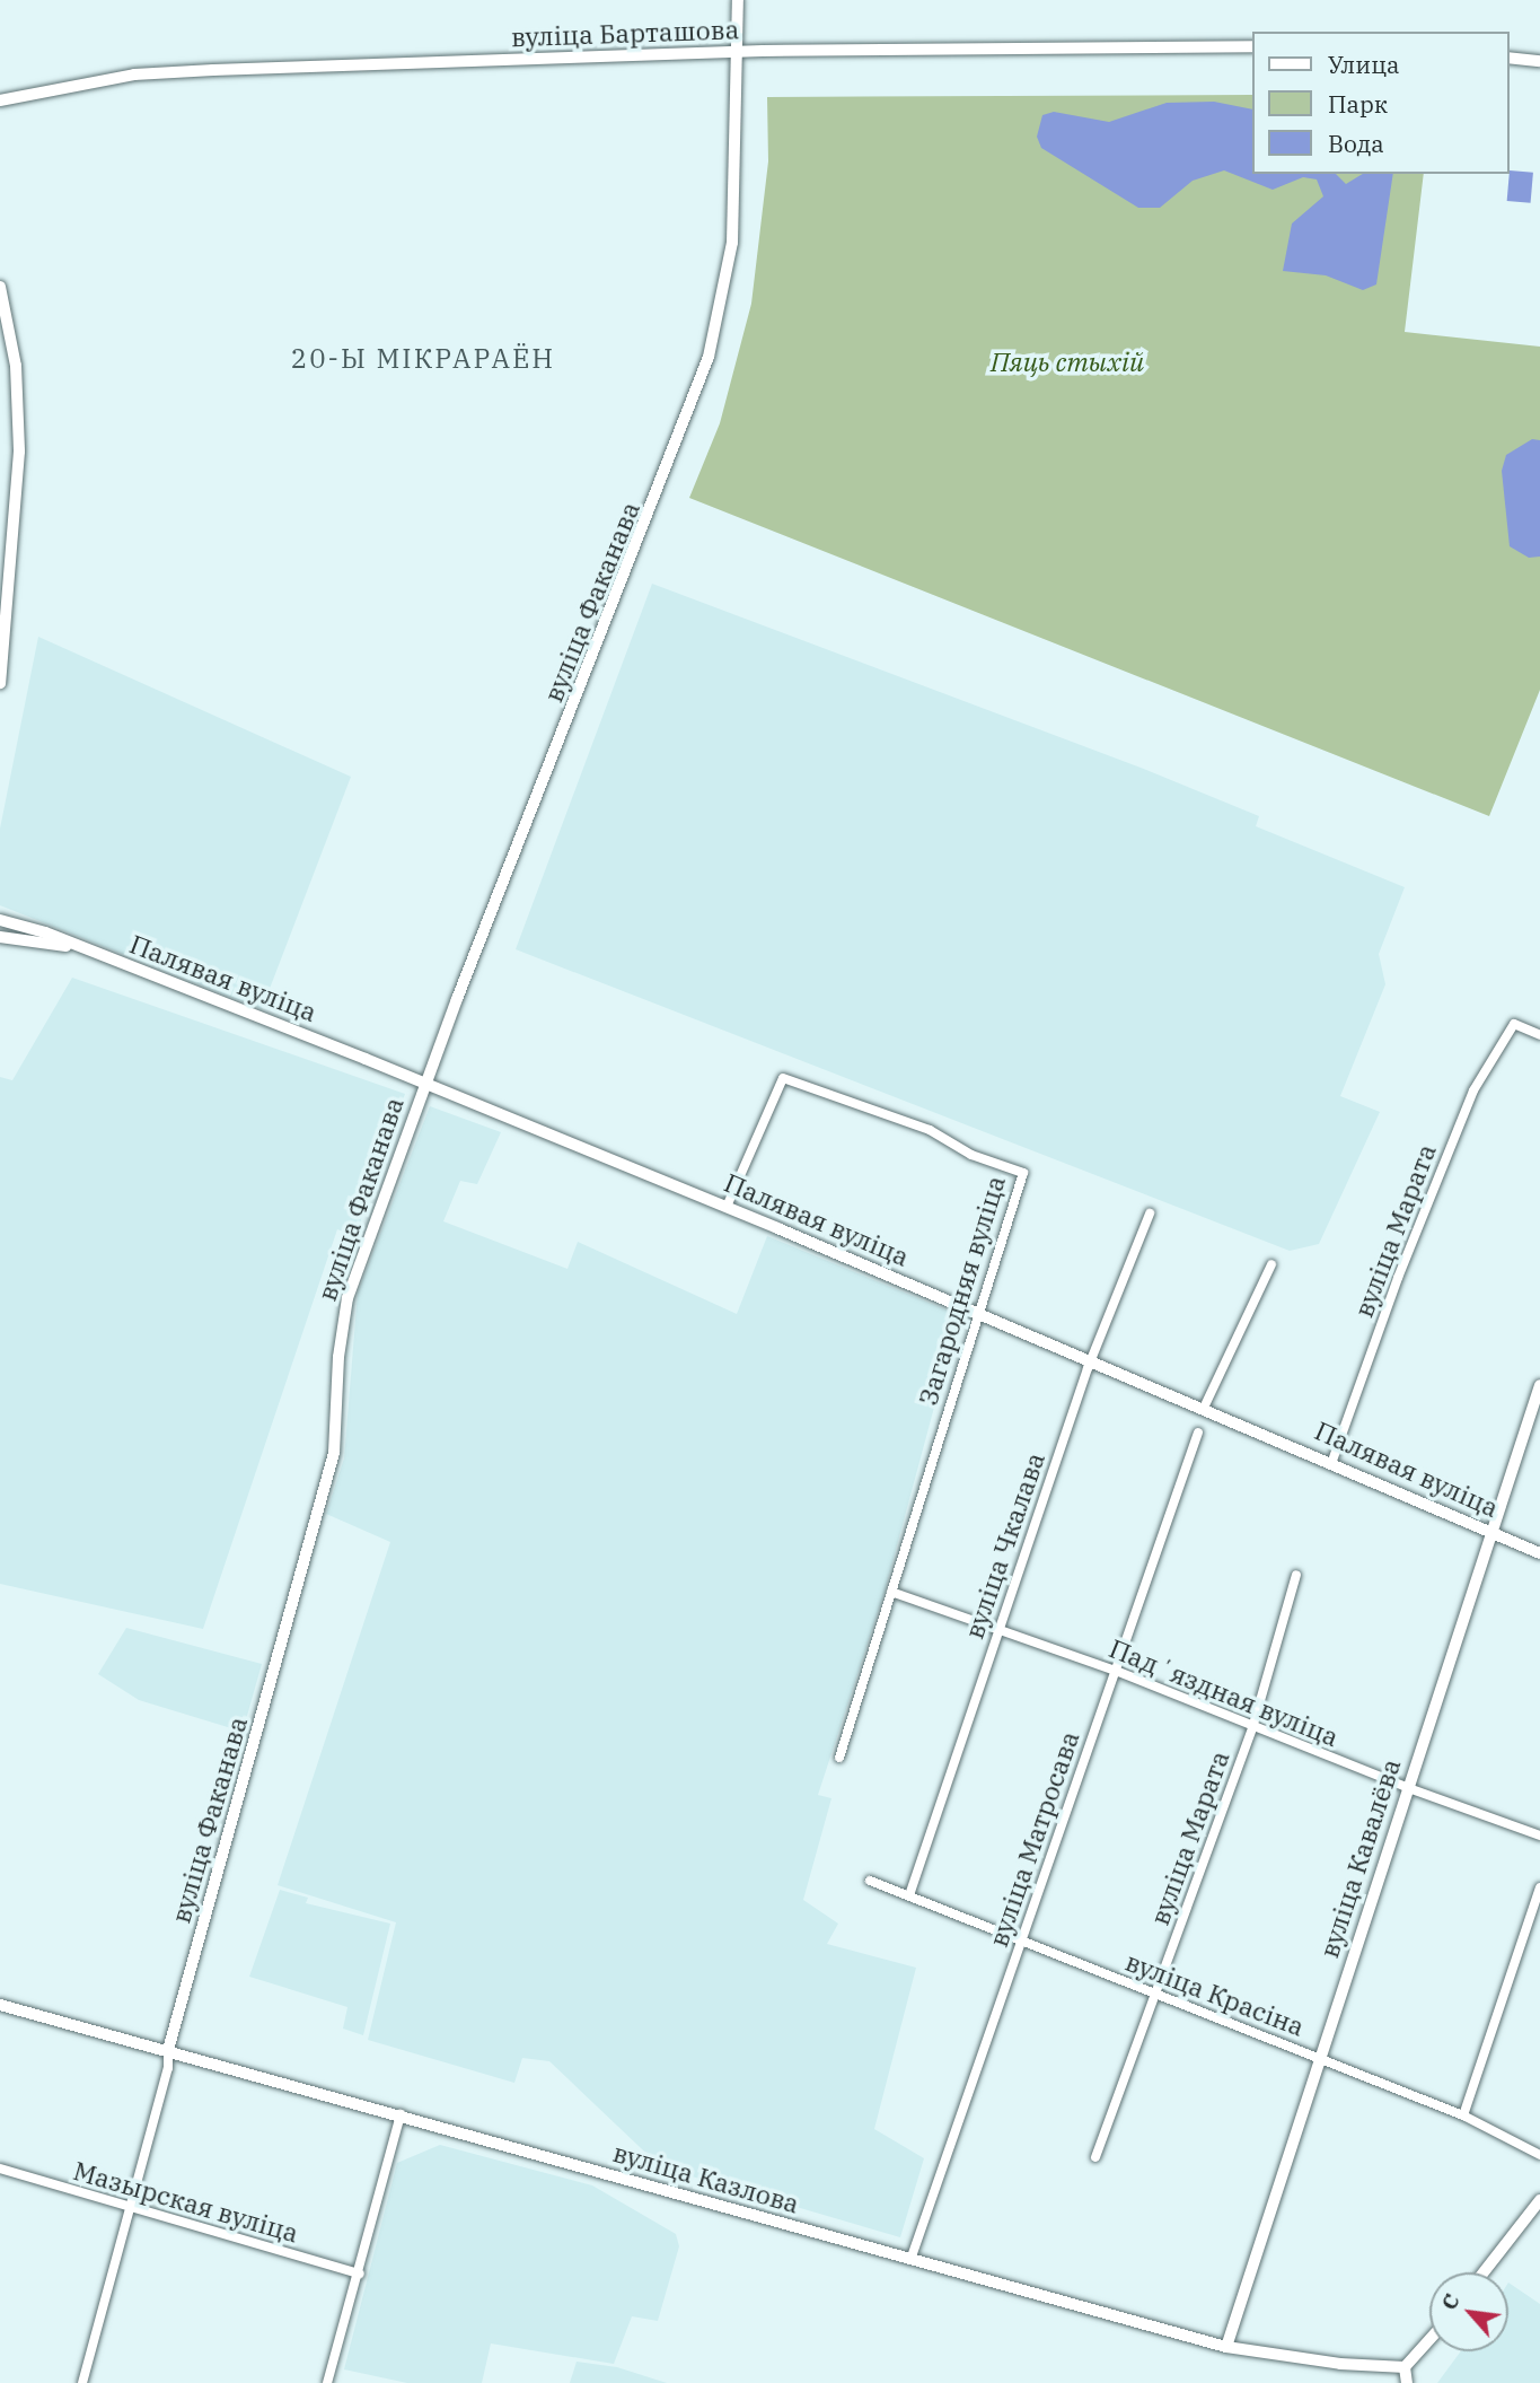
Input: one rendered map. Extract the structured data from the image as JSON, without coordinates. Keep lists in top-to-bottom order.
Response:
{
  "streets": {
    "main road": [
      "вуліца Барташова",
      "вуліца Факанава",
      "Палявая вуліца",
      "вуліца Казлова"
    ],
    "street": [
      "вуліца Марата",
      "Загародняя вуліца",
      "вуліца Чкалава",
      "Падʼяздная вуліца",
      "вуліца Матросава",
      "вуліца Кавалёва",
      "вуліца Красіна",
      "Мазырская вуліца"
    ]
  },
  "crossings": [
    ["вуліца Барташова", "вуліца Факанава"],
    ["вуліца Факанава", "Палявая вуліца"],
    ["вуліца Факанава", "вуліца Казлова"],
    ["вуліца Факанава", "Мазырская вуліца"],
    ["Палявая вуліца", "вуліца Марата"],
    ["Палявая вуліца", "Загародняя вуліца"],
    ["Палявая вуліца", "вуліца Чкалава"],
    ["Палявая вуліца", "вуліца Кавалёва"],
    ["вуліца Марата", "Падʼяздная вуліца"],
    ["вуліца Марата", "вуліца Красіна"],
    ["Загародняя вуліца", "Падʼяздная вуліца"],
    ["вуліца Чкалава", "Падʼяздная вуліца"],
    ["вуліца Чкалава", "вуліца Красіна"],
    ["Падʼяздная вуліца", "вуліца Матросава"],
    ["Падʼяздная вуліца", "вуліца Кавалёва"],
    ["вуліца Матросава", "вуліца Красіна"],
    ["вуліца Матросава", "вуліца Казлова"],
    ["вуліца Кавалёва", "вуліца Красіна"],
    ["вуліца Кавалёва", "вуліца Казлова"]
  ],
  "districts": ["20-Ы МІКРАРАЁН"],
  "parks": ["Пяць стыхій"],
  "legend": ["Улица", "Парк", "Вода"],
  "north": "top left"
}
